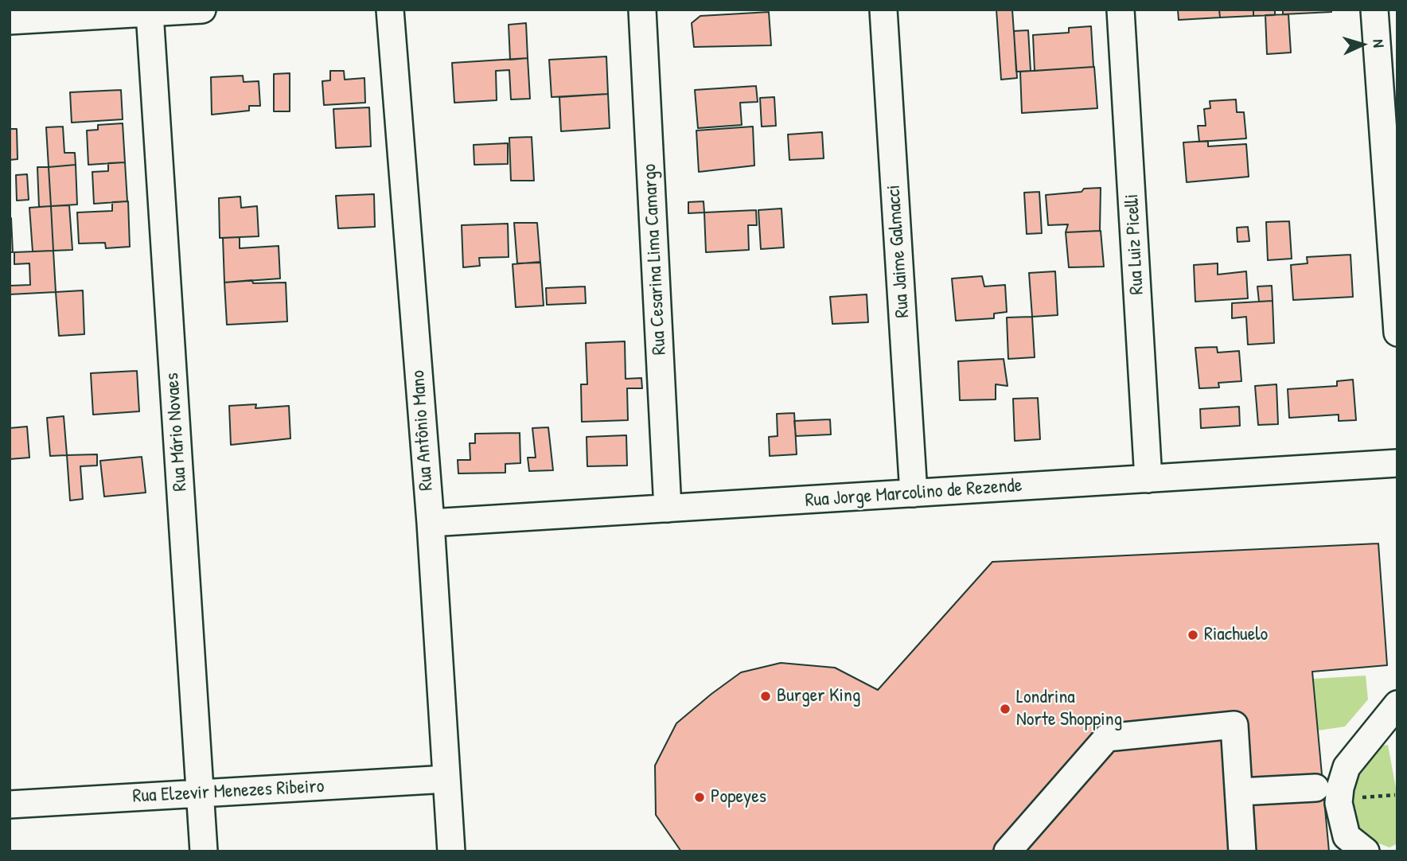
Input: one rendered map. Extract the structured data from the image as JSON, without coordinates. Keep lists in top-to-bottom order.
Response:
{
  "streets": {
    "street": [
      "Rua Luiz Picelli",
      "Rua Jaime Galmacci",
      "Rua Cesarina Lima Camargo",
      "Rua Antônio Mano",
      "Rua Mário Novaes",
      "Rua Jorge Marcolino de Rezende",
      "Rua Elzevir Menezes Ribeiro"
    ]
  },
  "crossings": [
    ["Rua Luiz Picelli", "Rua Jorge Marcolino de Rezende"],
    ["Rua Jaime Galmacci", "Rua Jorge Marcolino de Rezende"],
    ["Rua Cesarina Lima Camargo", "Rua Jorge Marcolino de Rezende"],
    ["Rua Antônio Mano", "Rua Jorge Marcolino de Rezende"],
    ["Rua Antônio Mano", "Rua Elzevir Menezes Ribeiro"],
    ["Rua Mário Novaes", "Rua Elzevir Menezes Ribeiro"]
  ],
  "places": [
    "Riachuelo",
    "Burger King",
    "Londrina Norte Shopping",
    "Popeyes"
  ],
  "north": "right"
}
